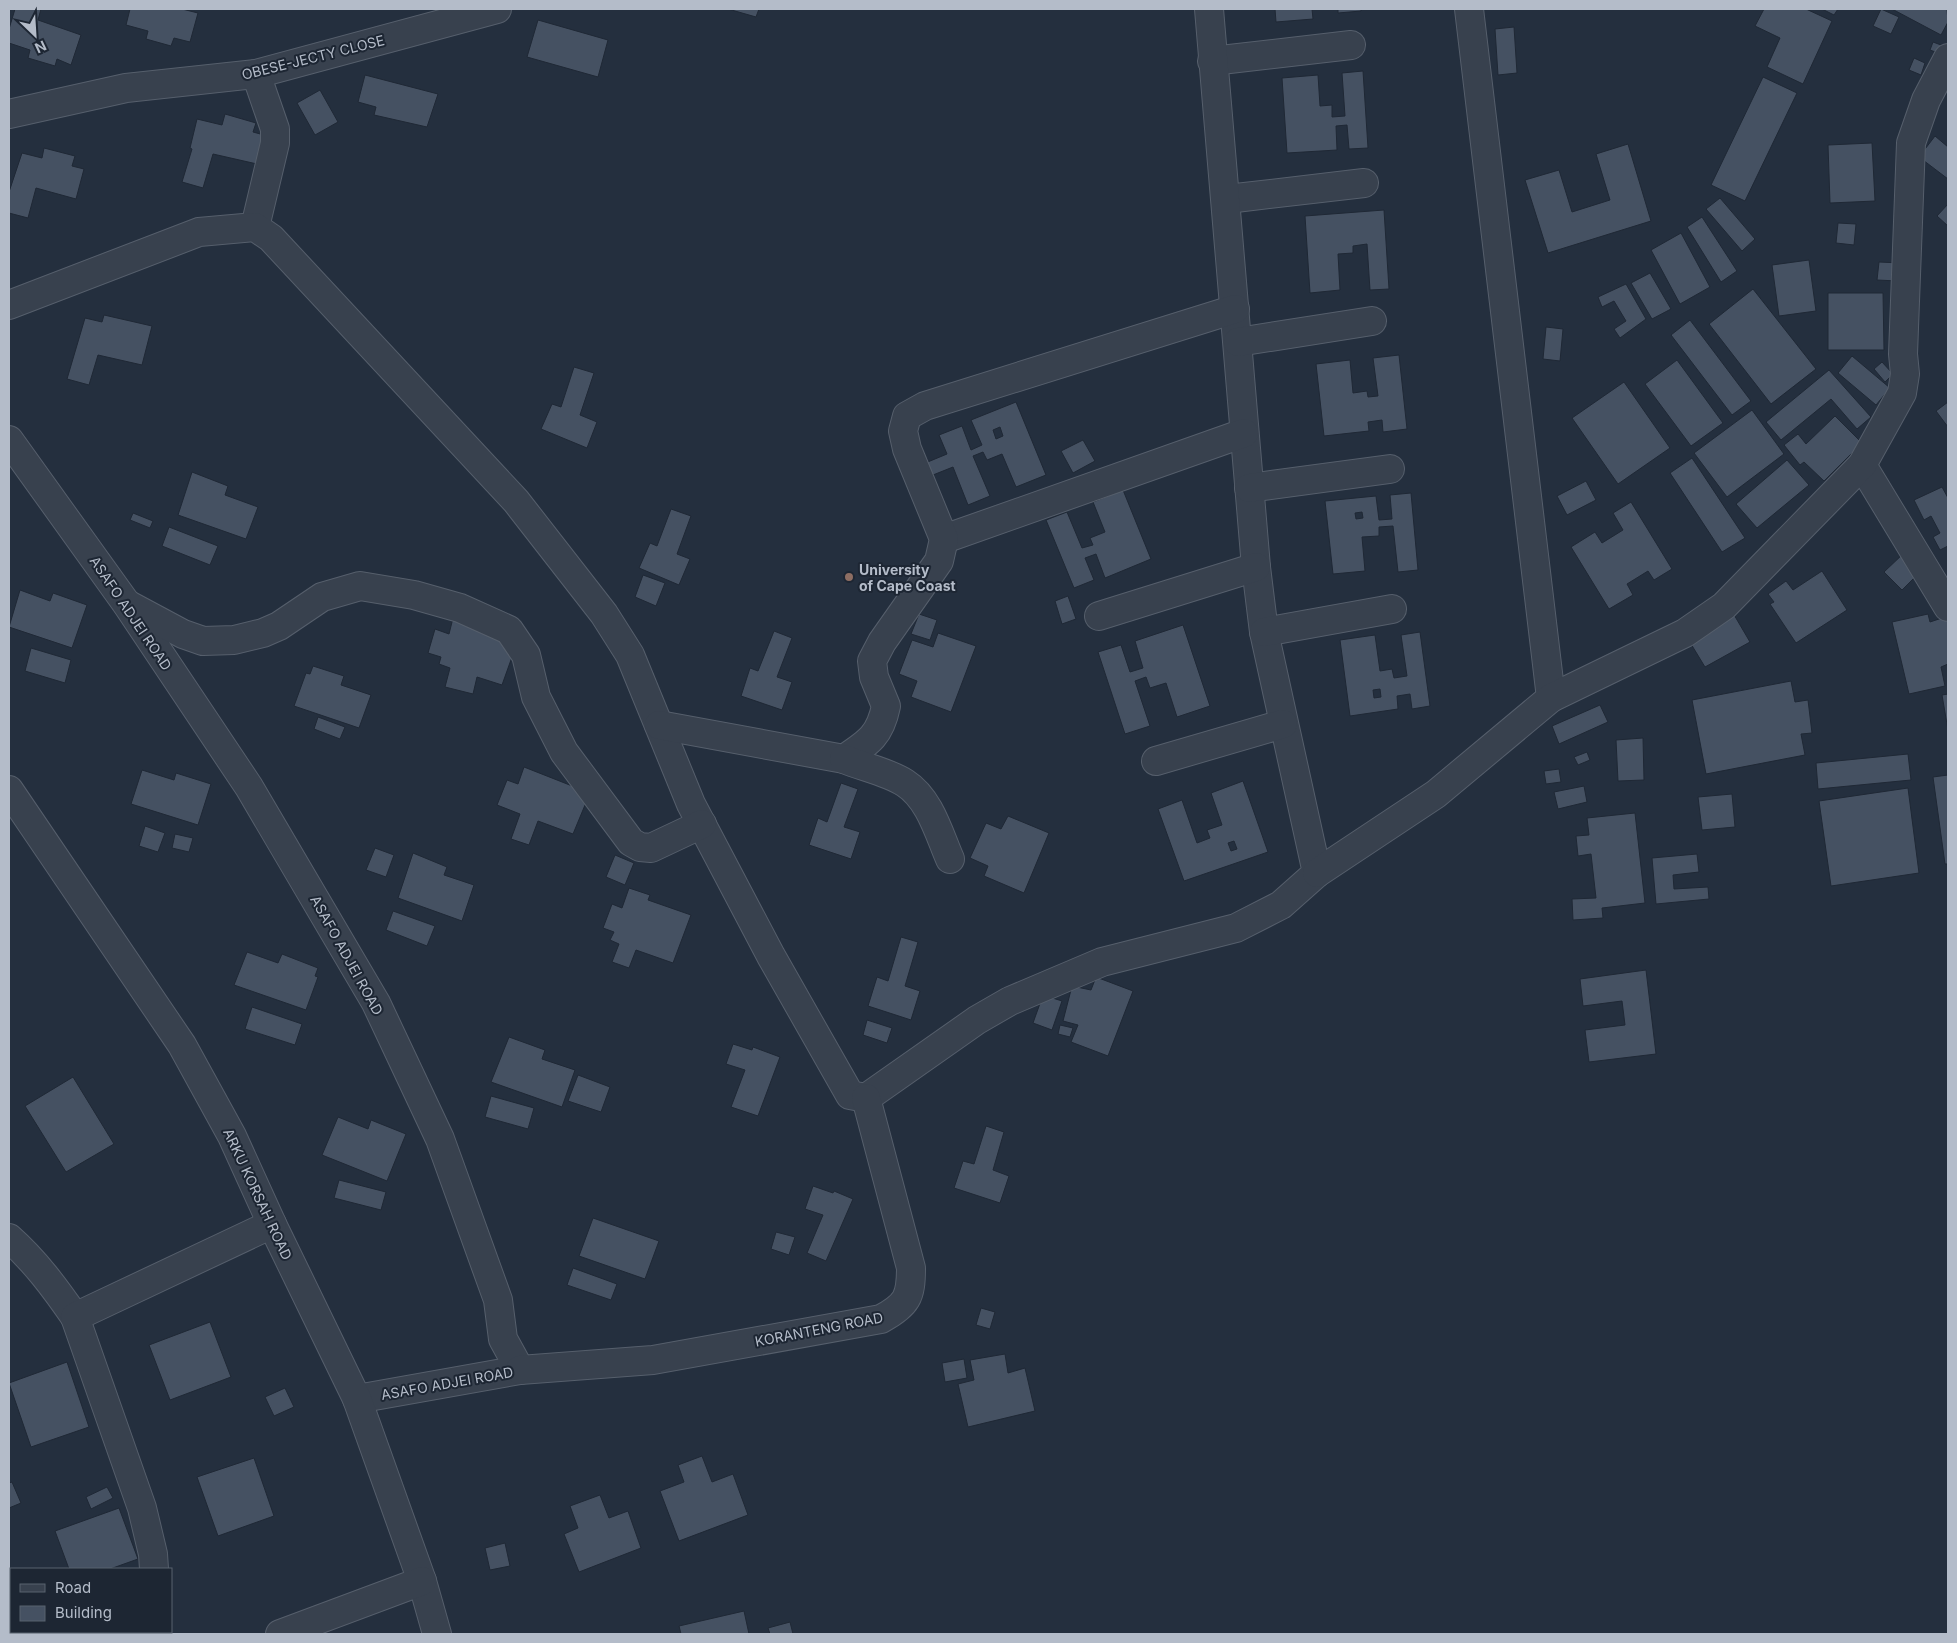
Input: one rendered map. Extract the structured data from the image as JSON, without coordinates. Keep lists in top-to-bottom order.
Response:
{
  "streets": {
    "street": [
      "OBESE-JECTY CLOSE",
      "ASAFO ADJEI ROAD",
      "ARKU KORSAH ROAD",
      "KORANTENG ROAD"
    ]
  },
  "crossings": [
    ["ASAFO ADJEI ROAD", "ARKU KORSAH ROAD"],
    ["ASAFO ADJEI ROAD", "KORANTENG ROAD"]
  ],
  "places": ["University of Cape Coast"],
  "legend": ["Road", "Building"],
  "north": "bottom right"
}
